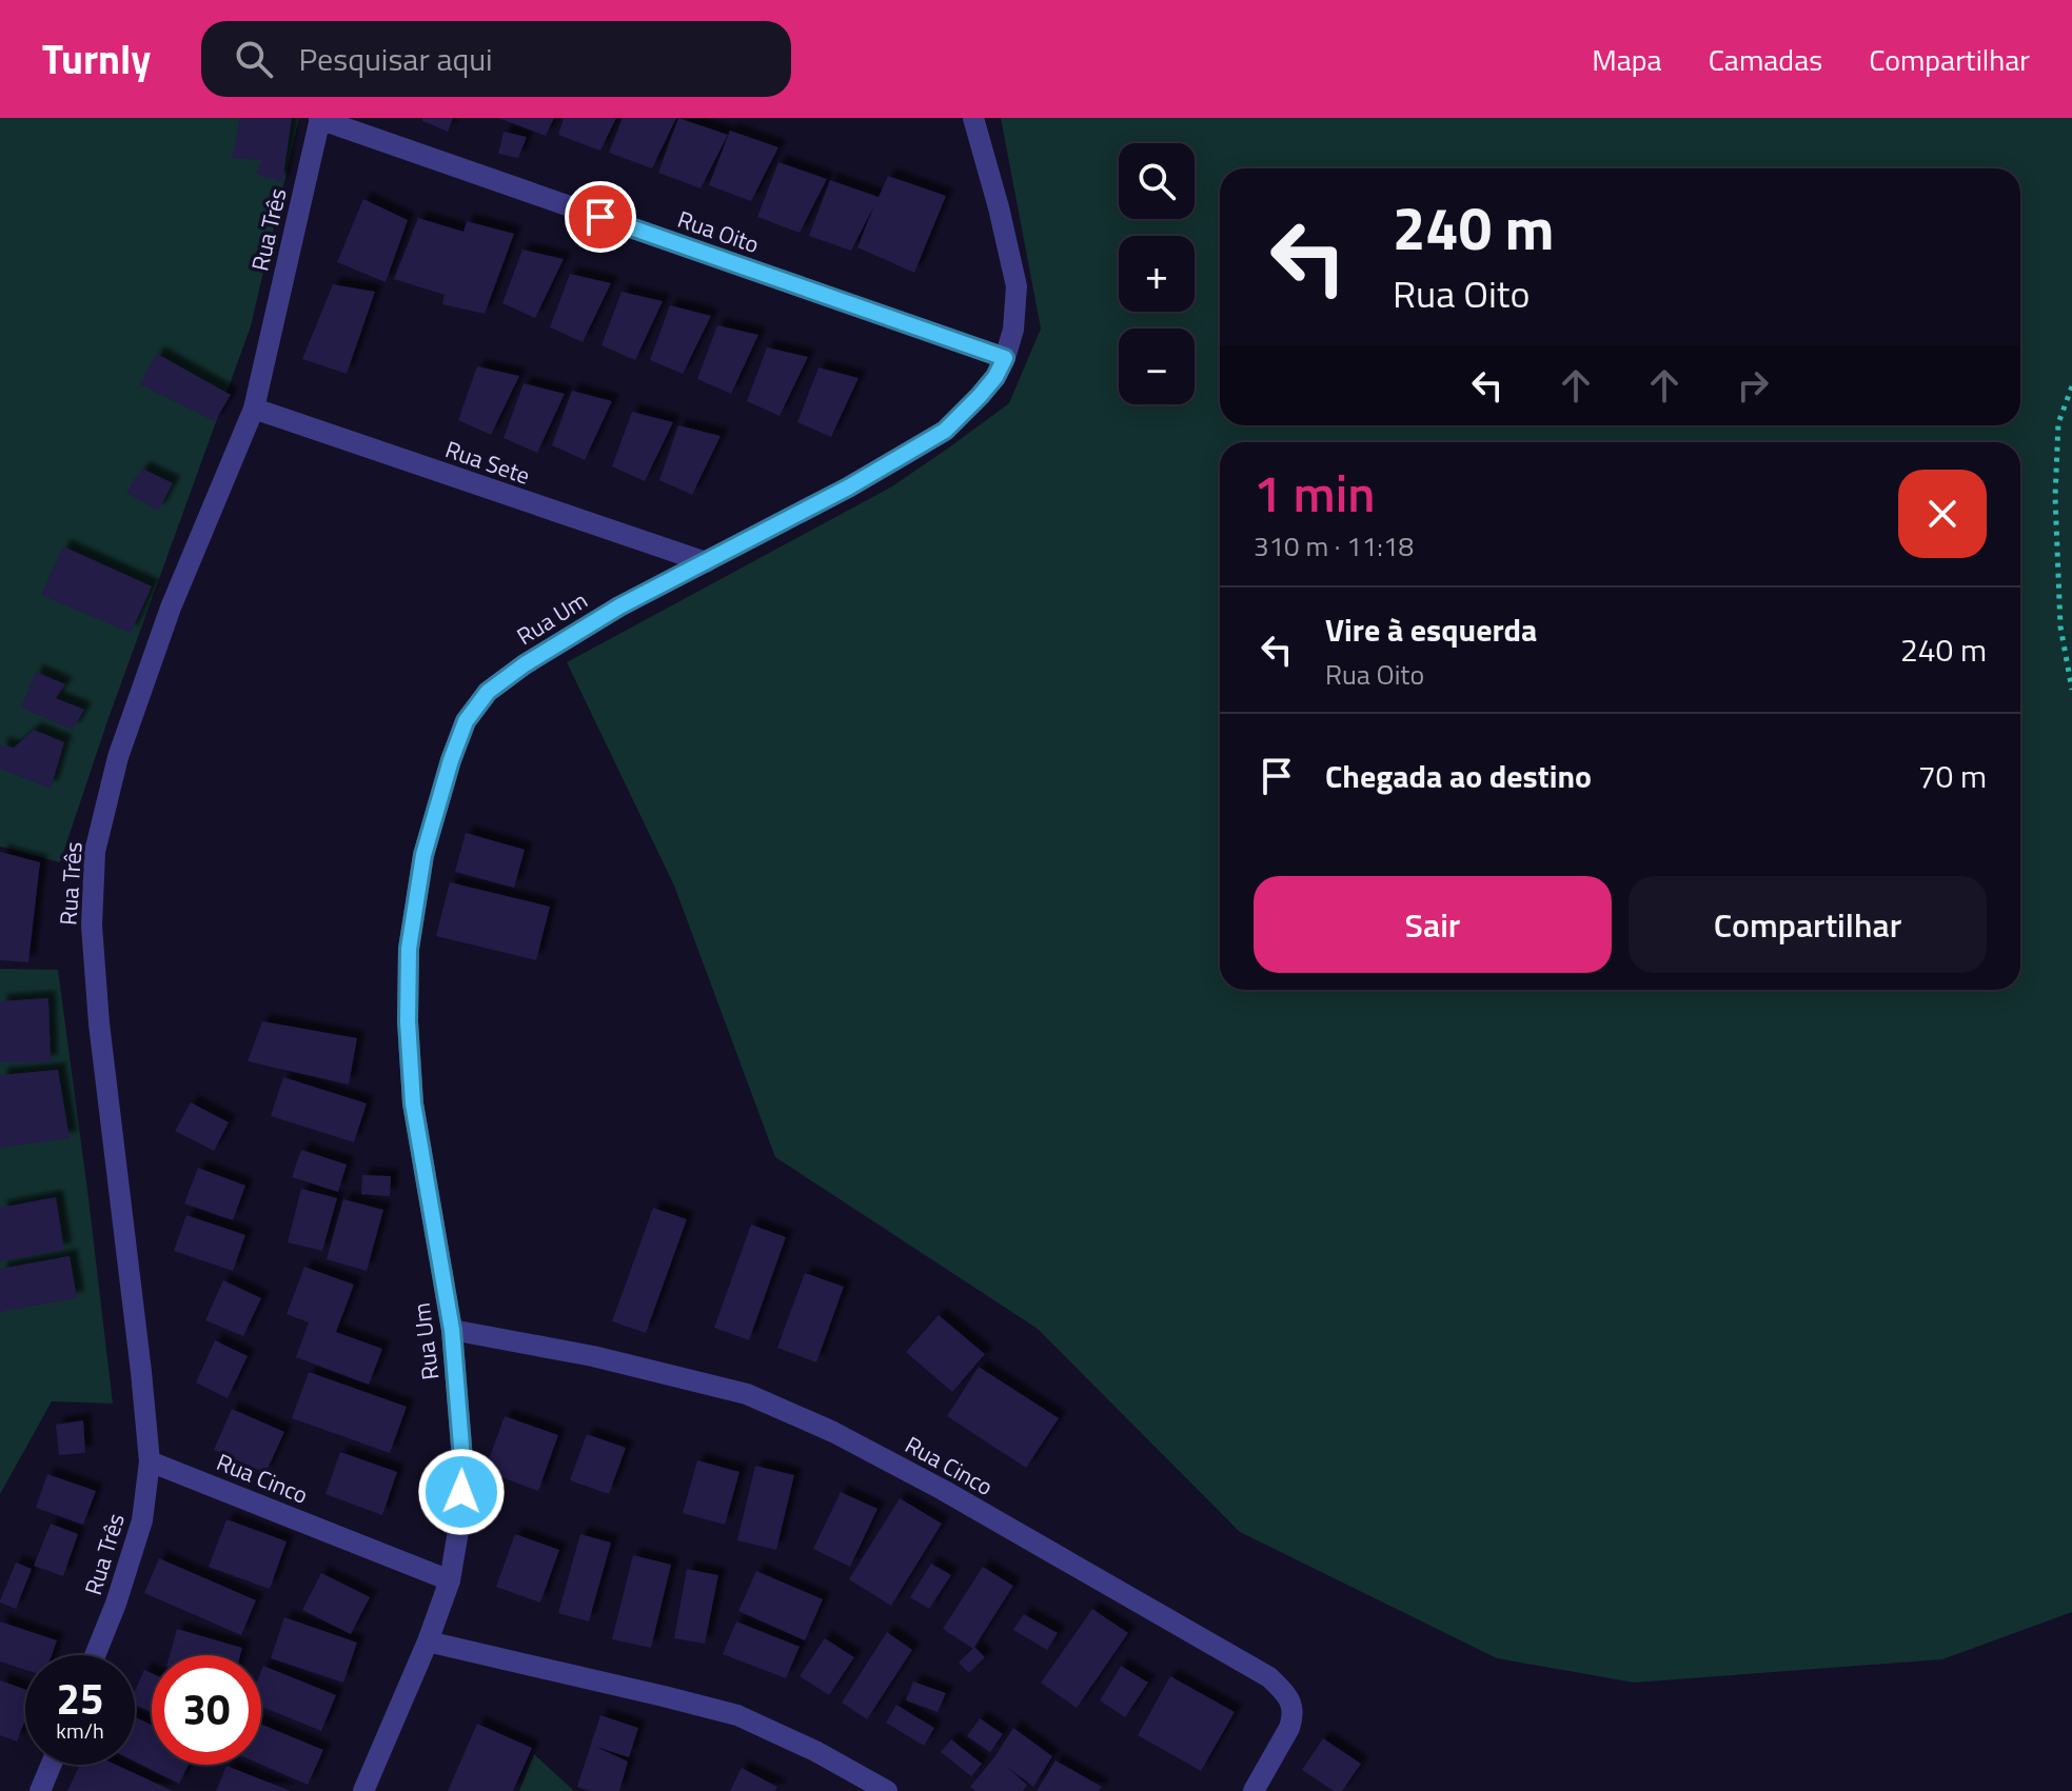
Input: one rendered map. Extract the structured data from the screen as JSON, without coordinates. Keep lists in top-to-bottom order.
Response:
{
  "streets": {
    "street": [
      "Rua Três",
      "Rua Oito",
      "Rua Sete",
      "Rua Um",
      "Rua Cinco"
    ]
  },
  "crossings": [
    ["Rua Três", "Rua Oito"],
    ["Rua Três", "Rua Sete"],
    ["Rua Três", "Rua Cinco"],
    ["Rua Oito", "Rua Um"],
    ["Rua Sete", "Rua Um"],
    ["Rua Um", "Rua Cinco"]
  ],
  "page": {
    "header": "Turnly",
    "search": "Pesquisar aqui",
    "nav": ["Mapa", "Camadas", "Compartilhar"],
    "map_buttons": ["+", "−"],
    "turn": ["240 m", "Rua Oito"],
    "heading": ["1 min", "310 m · 11:18"],
    "list": [
      {
        "name": "Vire à esquerda",
        "note": "Rua Oito",
        "value": "240 m"
      },
      {
        "name": "Chegada ao destino",
        "value": "70 m"
      }
    ],
    "buttons": ["Sair", "Compartilhar"],
    "speed": "25 km/h",
    "limit": "30"
  }
}
